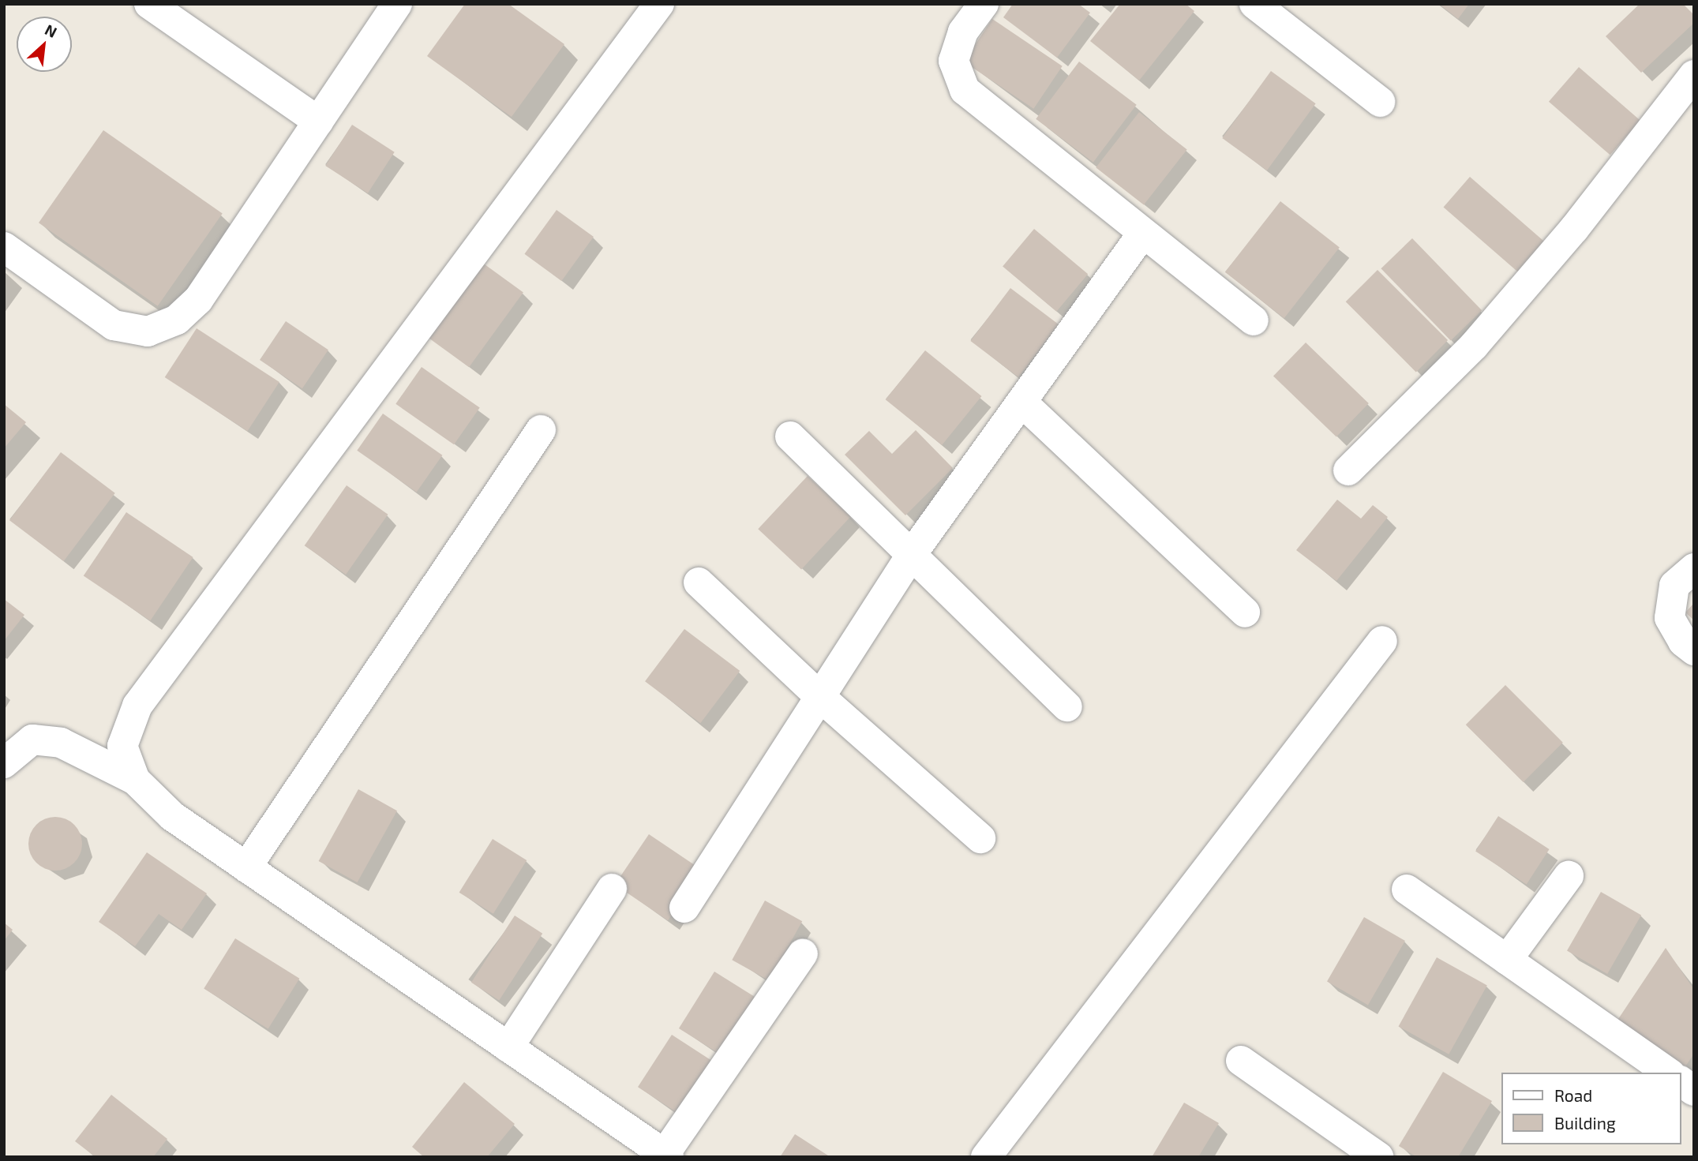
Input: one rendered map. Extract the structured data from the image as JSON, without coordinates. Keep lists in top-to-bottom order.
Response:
{
  "legend": ["Road", "Building"],
  "north": "top right"
}
